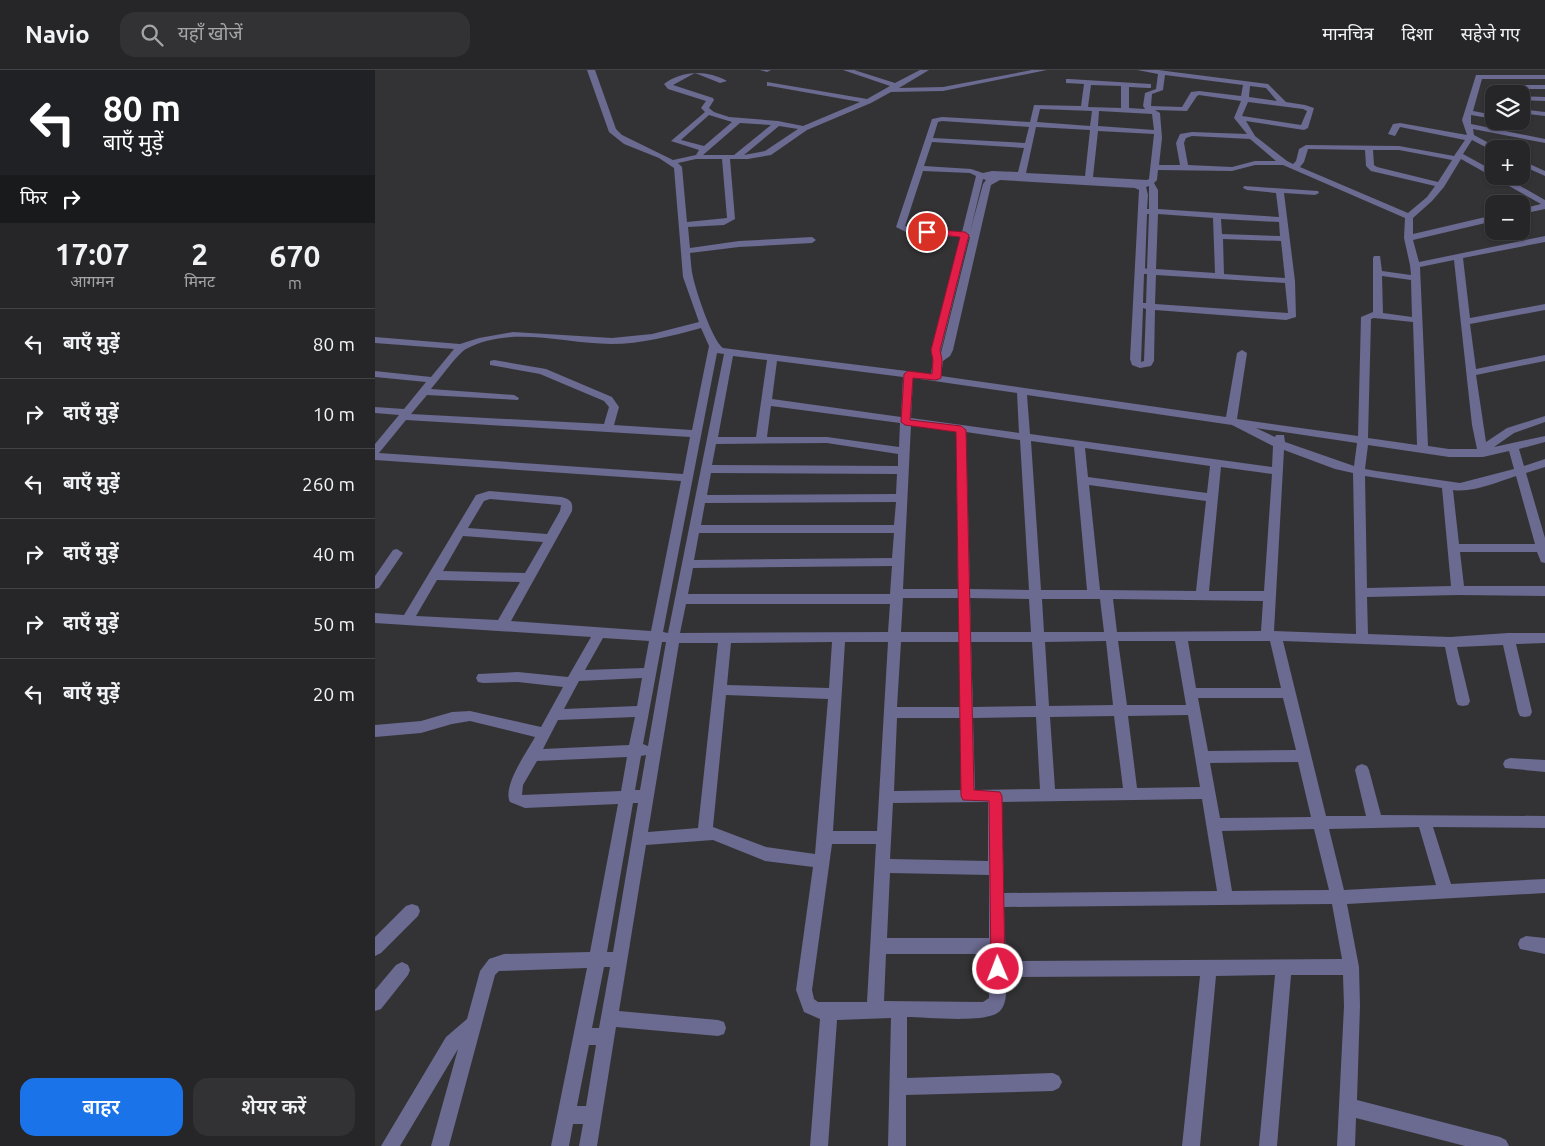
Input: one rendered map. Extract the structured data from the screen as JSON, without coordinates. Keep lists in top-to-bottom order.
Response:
{
  "page": {
    "header": "Navio",
    "search": "यहाँ खोजें",
    "nav": ["मानचित्र", "दिशा", "सहेजे गए"],
    "turn": ["80 m", "बाएँ मुड़ें"],
    "map_buttons": ["+", "−"],
    "then": "फिर",
    "eta": [
      "17:07",
      "आगमन",
      "2",
      "मिनट",
      "670",
      "m"
    ],
    "list": [
      {
        "name": "बाएँ मुड़ें",
        "value": "80 m"
      },
      {
        "name": "दाएँ मुड़ें",
        "value": "10 m"
      },
      {
        "name": "बाएँ मुड़ें",
        "value": "260 m"
      },
      {
        "name": "दाएँ मुड़ें",
        "value": "40 m"
      },
      {
        "name": "दाएँ मुड़ें",
        "value": "50 m"
      },
      {
        "name": "बाएँ मुड़ें",
        "value": "20 m"
      }
    ],
    "buttons": ["बाहर", "शेयर करें"]
  }
}
